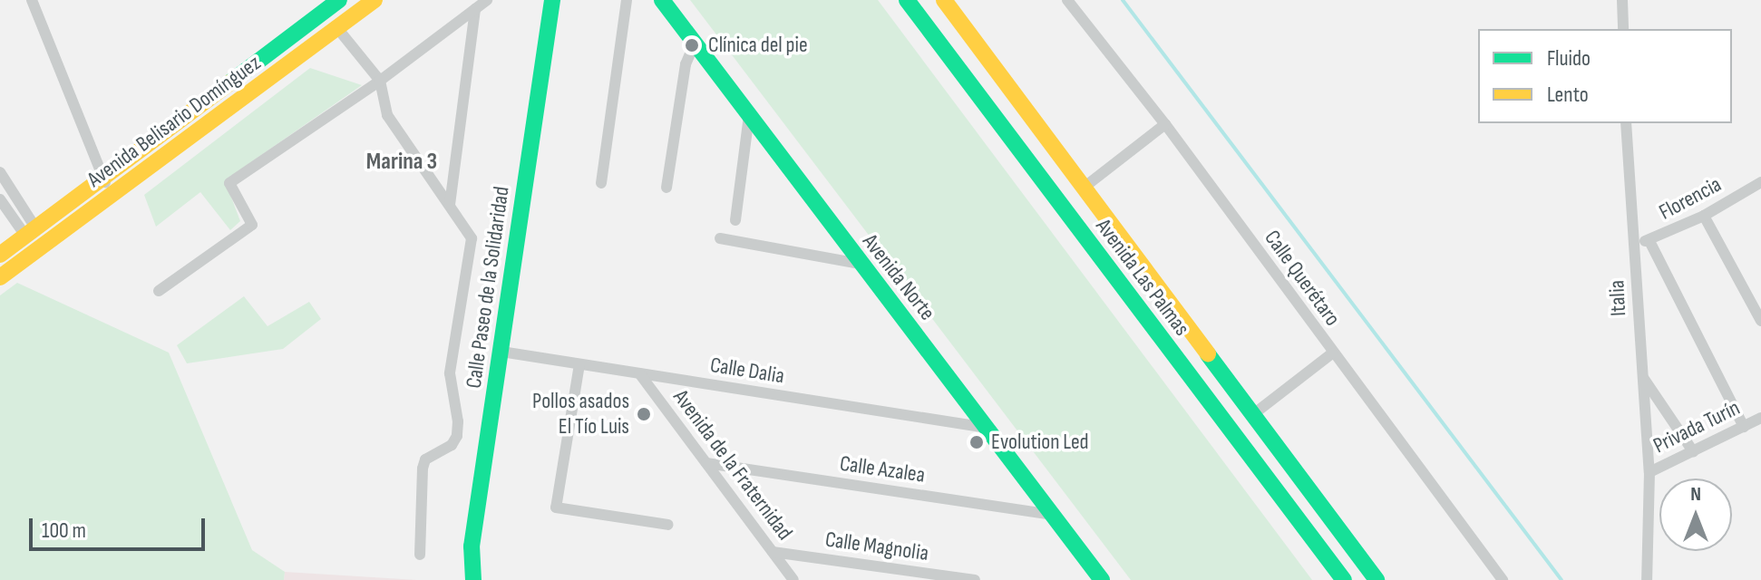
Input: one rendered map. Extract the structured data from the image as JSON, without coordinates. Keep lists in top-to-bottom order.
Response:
{
  "streets": {
    "street": [
      "Avenida Belisario Domínguez",
      "Florencia",
      "Avenida Norte",
      "Avenida Las Palmas",
      "Calle Querétaro",
      "Calle Paseo de la Solidaridad",
      "Italia",
      "Calle Dalia",
      "Privada Turín",
      "Avenida de la Fraternidad",
      "Calle Azalea",
      "Calle Magnolia"
    ]
  },
  "crossings": [
    ["Florencia", "Italia"],
    ["Avenida Norte", "Calle Dalia"],
    ["Avenida Norte", "Calle Azalea"],
    ["Calle Paseo de la Solidaridad", "Calle Dalia"],
    ["Italia", "Privada Turín"],
    ["Calle Dalia", "Avenida de la Fraternidad"],
    ["Avenida de la Fraternidad", "Calle Azalea"],
    ["Avenida de la Fraternidad", "Calle Magnolia"]
  ],
  "districts": ["Marina 3"],
  "places": ["Clínica del pie", "Pollos asados El Tío Luis", "Evolution Led"],
  "legend": ["Fluido", "Lento"],
  "scale_bar": "100 m",
  "north": "top"
}
